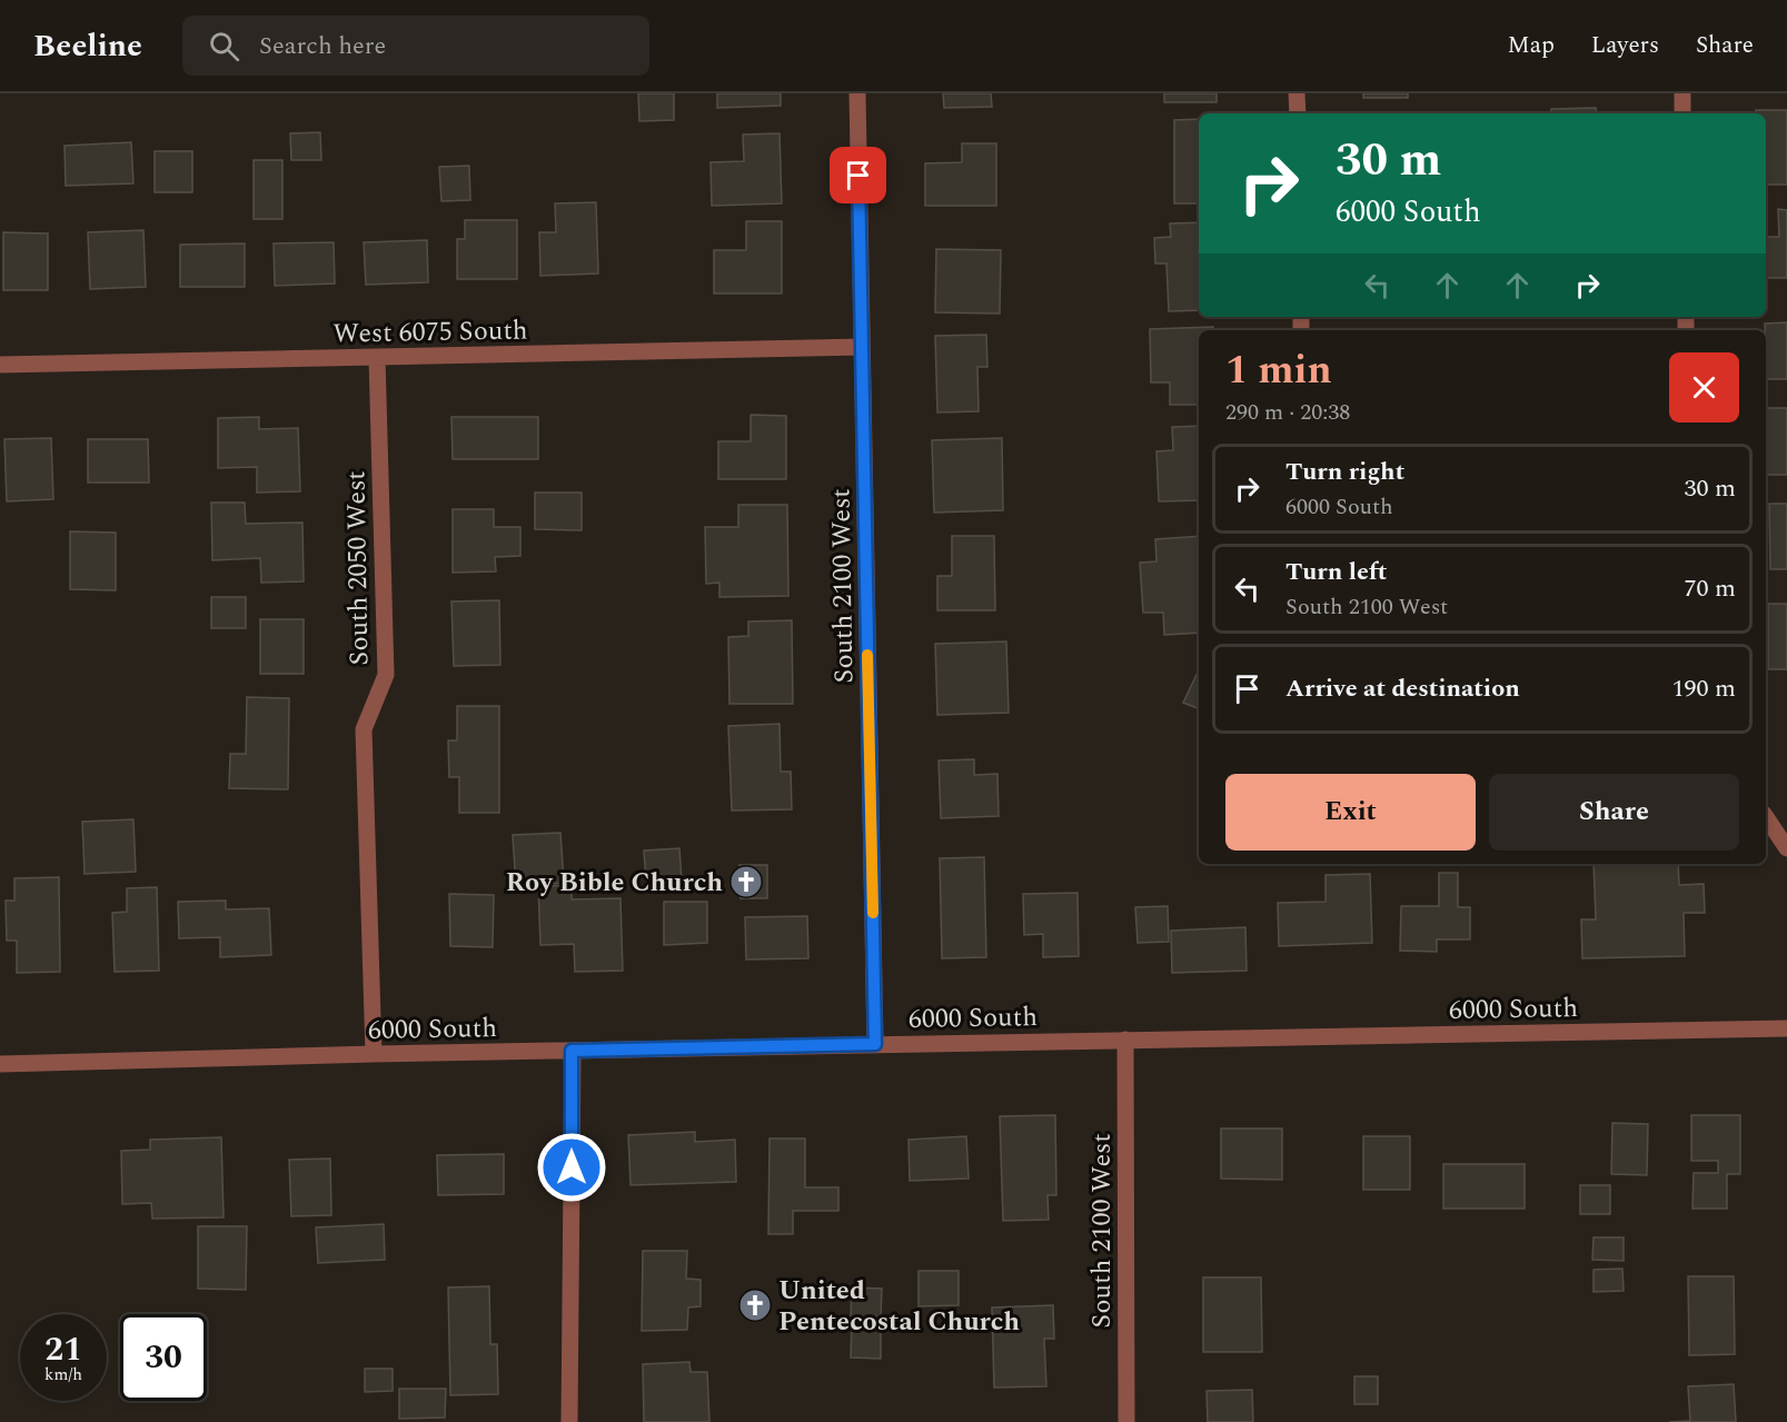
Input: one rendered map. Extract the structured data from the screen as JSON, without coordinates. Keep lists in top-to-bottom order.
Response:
{
  "streets": {
    "street": [
      "West 6075 South",
      "South 2050 West",
      "South 2100 West",
      "6000 South"
    ]
  },
  "crossings": [
    ["West 6075 South", "South 2050 West"],
    ["West 6075 South", "South 2100 West"],
    ["South 2050 West", "6000 South"],
    ["South 2100 West", "6000 South"]
  ],
  "places": {
    "church": ["Roy Bible Church", "United Pentecostal Church"]
  },
  "page": {
    "header": "Beeline",
    "search": "Search here",
    "nav": ["Map", "Layers", "Share"],
    "turn": ["30 m", "6000 South"],
    "heading": ["1 min", "290 m · 20:38"],
    "list": [
      {
        "name": "Turn right",
        "note": "6000 South",
        "value": "30 m"
      },
      {
        "name": "Turn left",
        "note": "South 2100 West",
        "value": "70 m"
      },
      {
        "name": "Arrive at destination",
        "value": "190 m"
      }
    ],
    "buttons": ["Exit", "Share"],
    "speed": "21 km/h",
    "limit": "30"
  }
}
